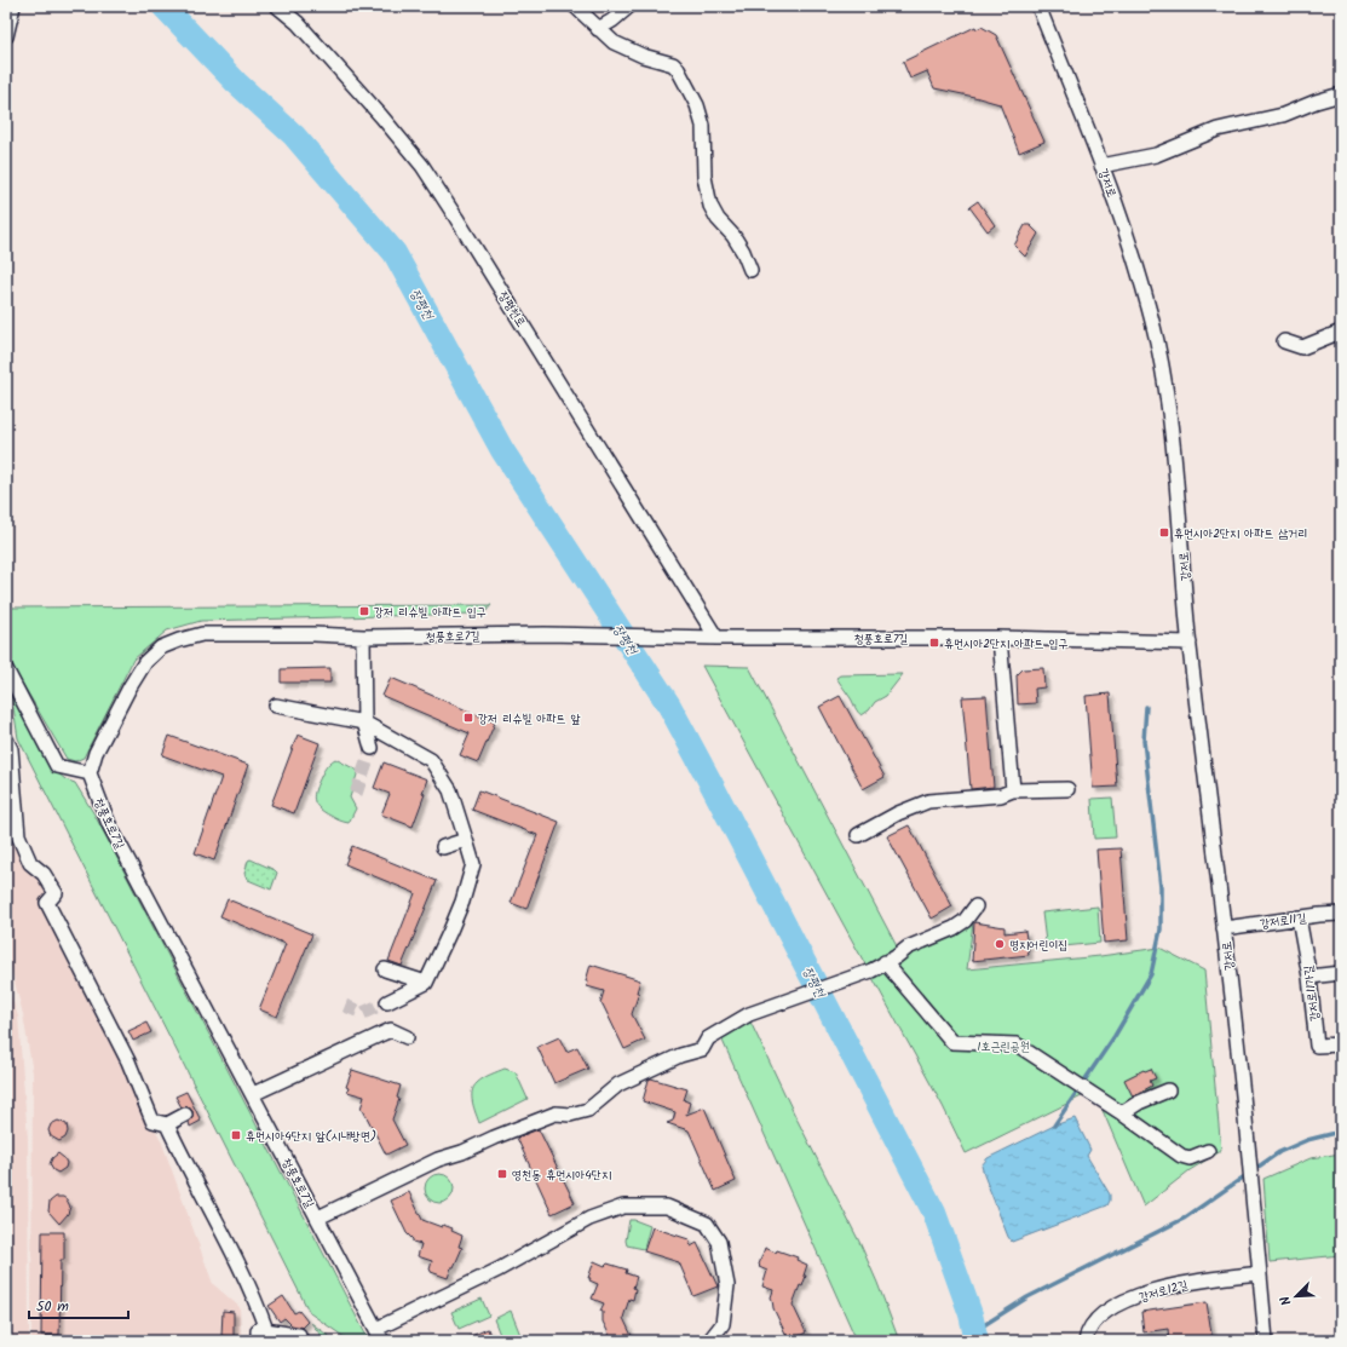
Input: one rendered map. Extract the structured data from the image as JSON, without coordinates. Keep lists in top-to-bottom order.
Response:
{
  "streets": {
    "street": [
      "강저로",
      "장평천로",
      "청풍호로7길",
      "강저로11길",
      "강저로11가길",
      "강저로12길"
    ]
  },
  "crossings": [
    ["강저로", "청풍호로7길"],
    ["강저로", "강저로11길"],
    ["강저로", "강저로12길"],
    ["장평천로", "청풍호로7길"],
    ["강저로11길", "강저로11가길"]
  ],
  "water": ["장평천"],
  "parks": ["1호근린공원"],
  "places": {
    "transit": [
      "휴먼시아2단지 아파트 삼거리",
      "강저 리슈빌 아파트 입구",
      "휴먼시아2단지 아파트 입구",
      "강저 리슈빌 아파트 앞",
      "휴먼시아4단지 앞(시내방면)",
      "영천동 휴먼시아4단지"
    ],
    "other": ["명지어린이집"]
  },
  "scale_bar": "50 m",
  "north": "bottom left"
}
